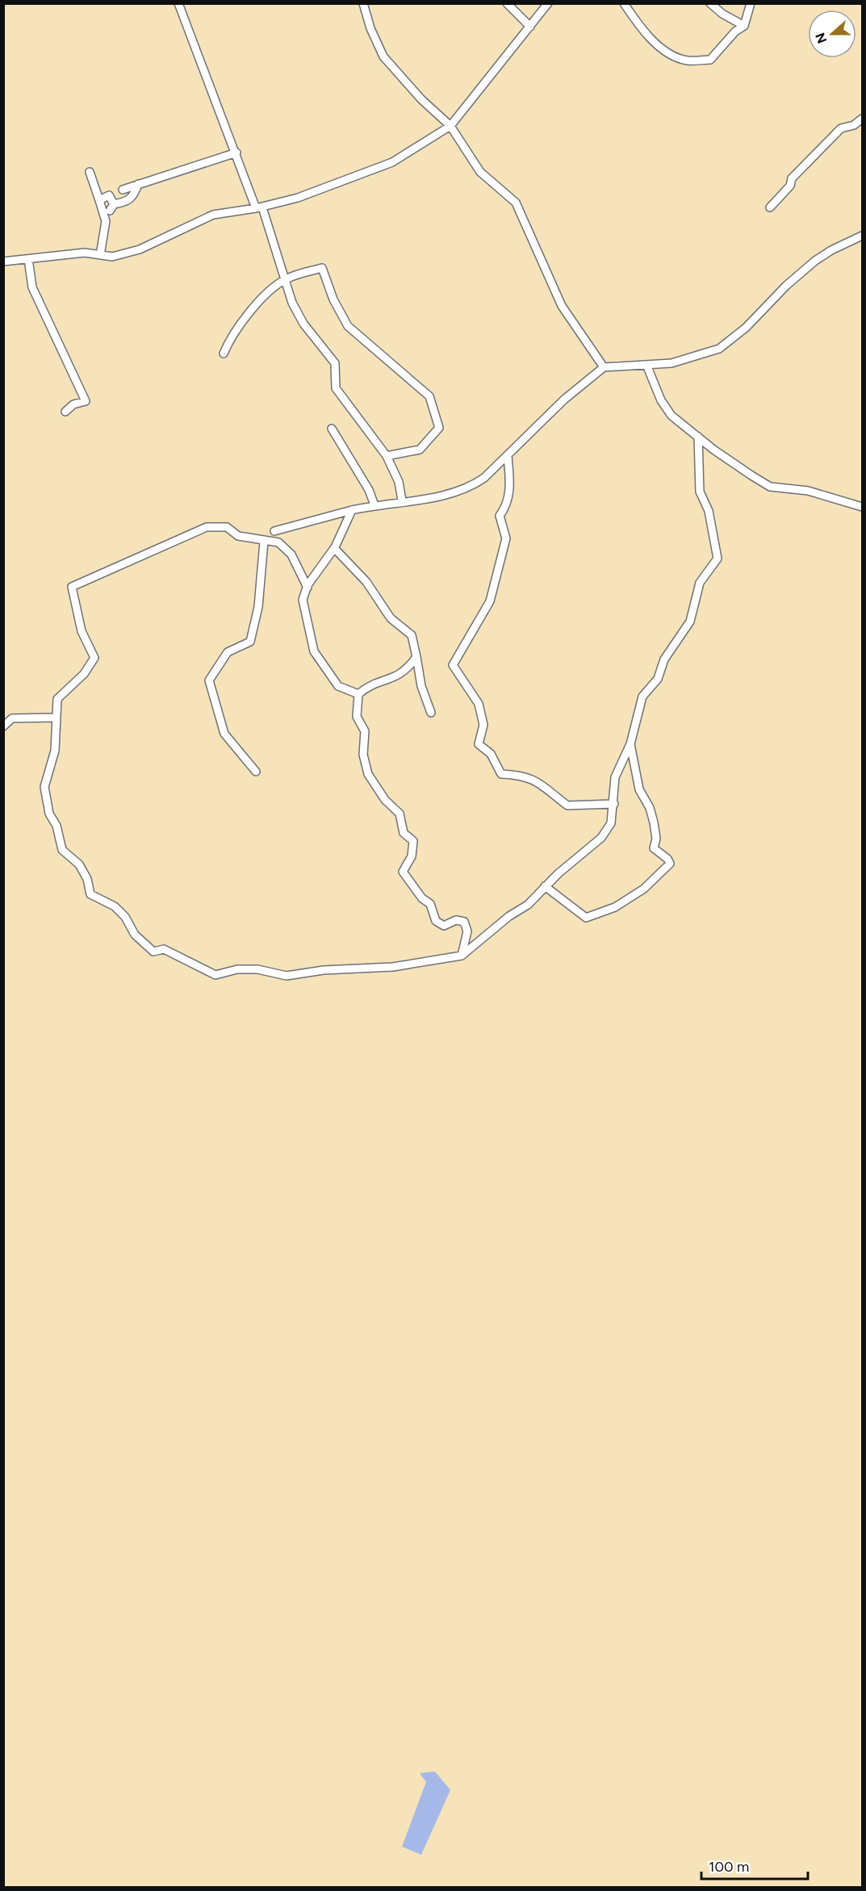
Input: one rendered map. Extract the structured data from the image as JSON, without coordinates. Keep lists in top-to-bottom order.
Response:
{
  "scale_bar": "100 m",
  "north": "left"
}
